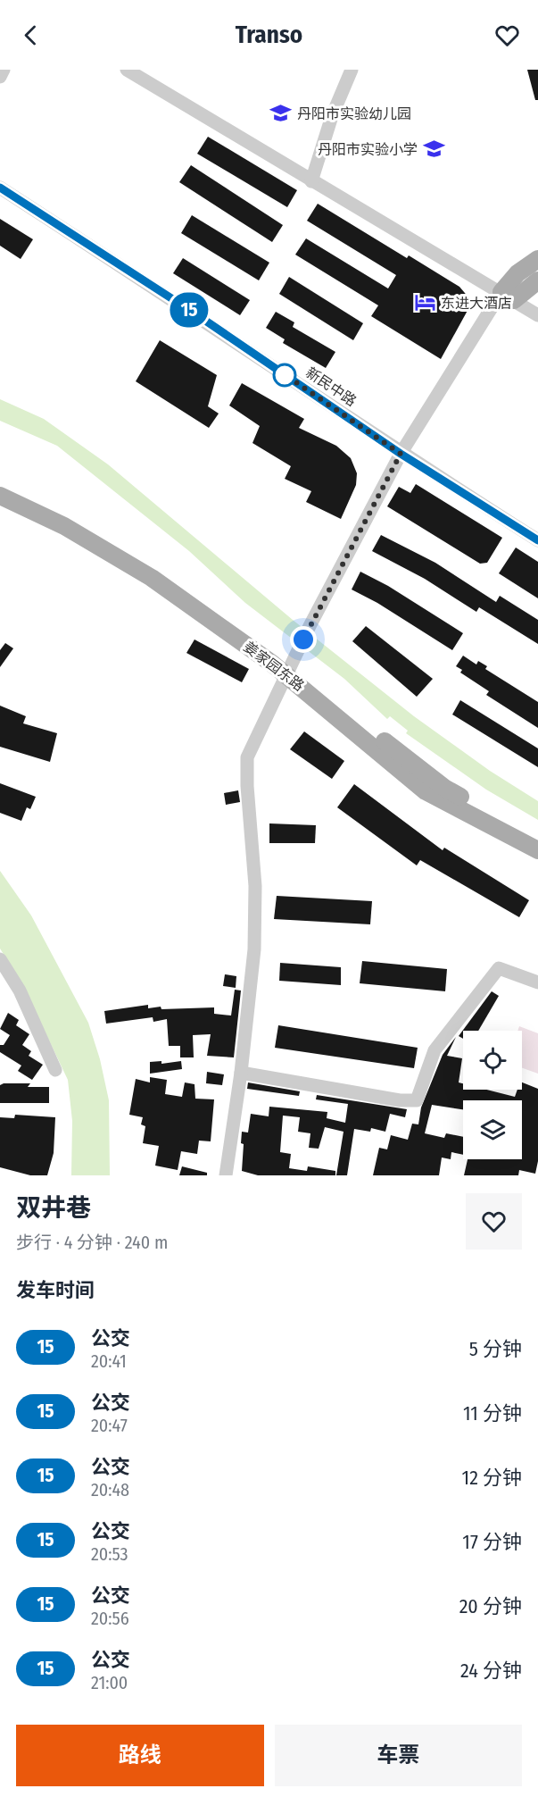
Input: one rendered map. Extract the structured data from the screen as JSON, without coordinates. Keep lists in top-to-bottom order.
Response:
{
  "streets": {
    "main road": ["姜家园东路"],
    "street": ["新民中路"]
  },
  "places": {
    "school or university": ["丹阳市实验幼儿园", "丹阳市实验小学"],
    "hotel": ["东进大酒店"]
  },
  "lines": ["bus line 15"],
  "page": {
    "header": "Transo",
    "on_map": "15",
    "heading": [
      ["双井巷", "步行 · 4 分钟 · 240 m"],
      "发车时间"
    ],
    "list": [
      {
        "mark": "15",
        "name": "公交",
        "note": "20:41",
        "value": "5 分钟"
      },
      {
        "mark": "15",
        "name": "公交",
        "note": "20:47",
        "value": "11 分钟"
      },
      {
        "mark": "15",
        "name": "公交",
        "note": "20:48",
        "value": "12 分钟"
      },
      {
        "mark": "15",
        "name": "公交",
        "note": "20:53",
        "value": "17 分钟"
      },
      {
        "mark": "15",
        "name": "公交",
        "note": "20:56",
        "value": "20 分钟"
      },
      {
        "mark": "15",
        "name": "公交",
        "note": "21:00",
        "value": "24 分钟"
      }
    ],
    "buttons": ["路线", "车票"]
  }
}
